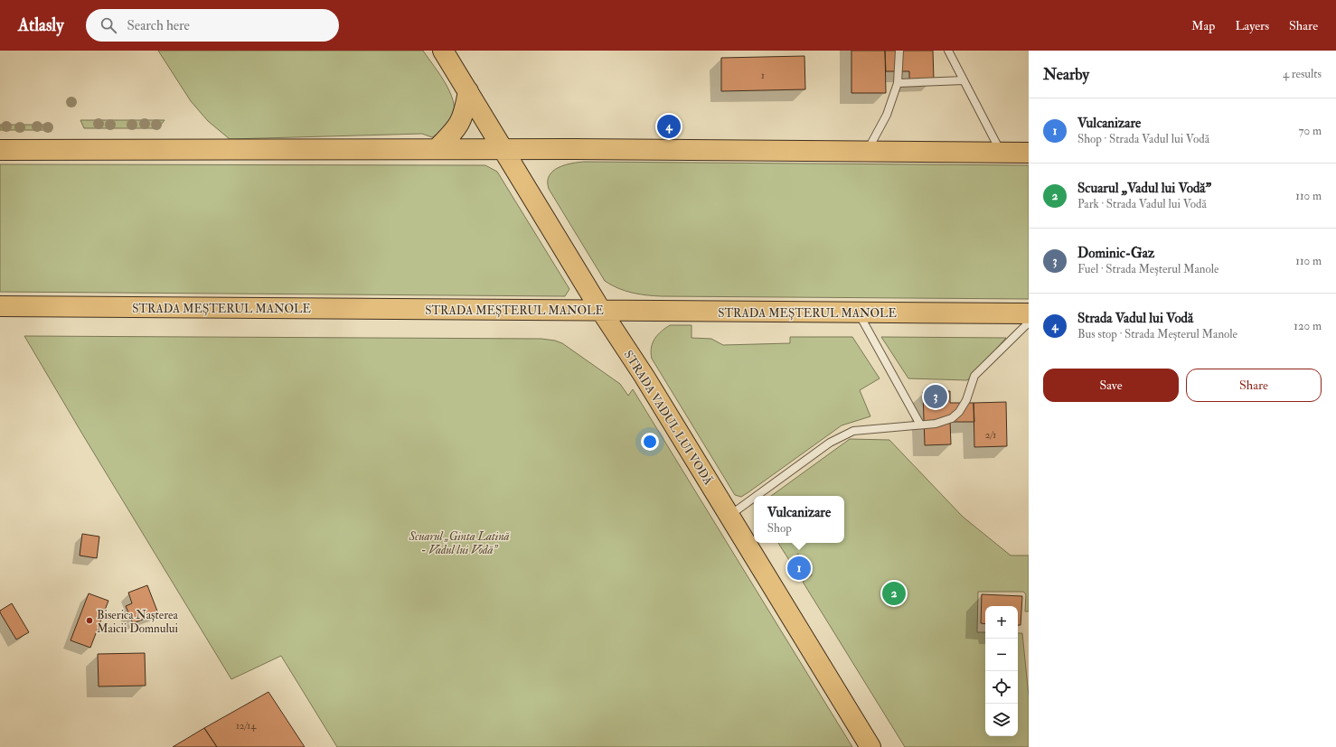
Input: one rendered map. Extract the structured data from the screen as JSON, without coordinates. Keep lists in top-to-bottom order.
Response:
{
  "streets": {
    "main road": ["STRADA MEȘTERUL MANOLE", "STRADA VADUL LUI VODĂ"]
  },
  "crossings": [
    ["STRADA MEȘTERUL MANOLE", "STRADA VADUL LUI VODĂ"]
  ],
  "parks": ["Scuarul „Ginta Latină - Vadul lui Vodă”"],
  "places": ["Biserica Nașterea Maicii Domnului"],
  "house_numbers": ["1", "2/1", "12/14"],
  "page": {
    "header": "Atlasly",
    "search": "Search here",
    "nav": ["Map", "Layers", "Share"],
    "heading": ["Nearby", "4 results"],
    "list": [
      {
        "mark": "1",
        "name": "Vulcanizare",
        "note": "Shop · Strada Vadul lui Vodă",
        "value": "70 m"
      },
      {
        "mark": "2",
        "name": "Scuarul „Vadul lui Vodă”",
        "note": "Park · Strada Vadul lui Vodă",
        "value": "110 m"
      },
      {
        "mark": "3",
        "name": "Dominic-Gaz",
        "note": "Fuel · Strada Meșterul Manole",
        "value": "110 m"
      },
      {
        "mark": "4",
        "name": "Strada Vadul lui Vodă",
        "note": "Bus stop · Strada Meșterul Manole",
        "value": "120 m"
      }
    ],
    "pins": [
      "4",
      "3",
      "1",
      "2"
    ],
    "buttons": ["Save", "Share"],
    "popup": ["Vulcanizare", "Shop"],
    "map_buttons": ["+", "−"]
  }
}
